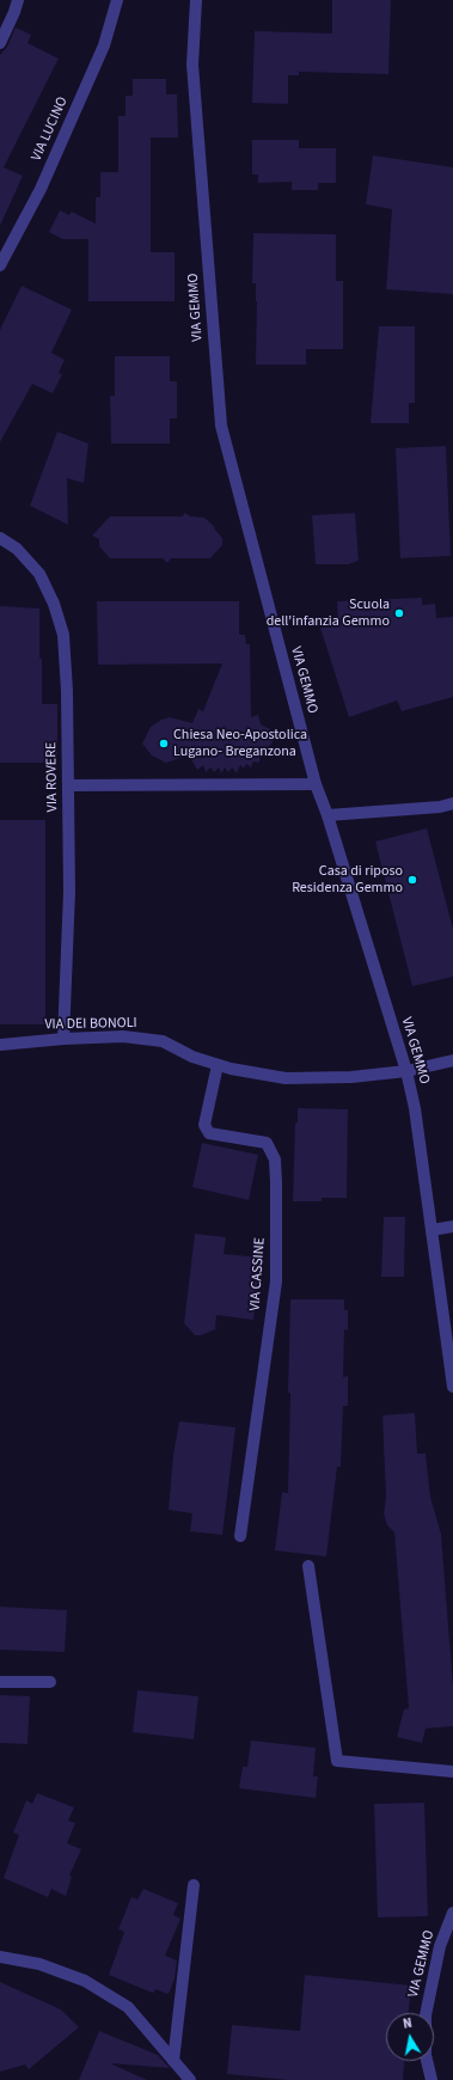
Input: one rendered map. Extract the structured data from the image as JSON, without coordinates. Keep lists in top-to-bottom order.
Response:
{
  "streets": {
    "street": [
      "VIA LUCINO",
      "VIA GEMMO",
      "VIA ROVERE",
      "VIA DEI BONOLI",
      "VIA CASSINE"
    ]
  },
  "crossings": [
    ["VIA GEMMO", "VIA DEI BONOLI"],
    ["VIA ROVERE", "VIA DEI BONOLI"],
    ["VIA DEI BONOLI", "VIA CASSINE"]
  ],
  "places": ["Scuola dell'infanzia Gemmo", "Chiesa Neo-Apostolica Lugano- Breganzona", "Casa di riposo Residenza Gemmo"],
  "north": "top"
}
